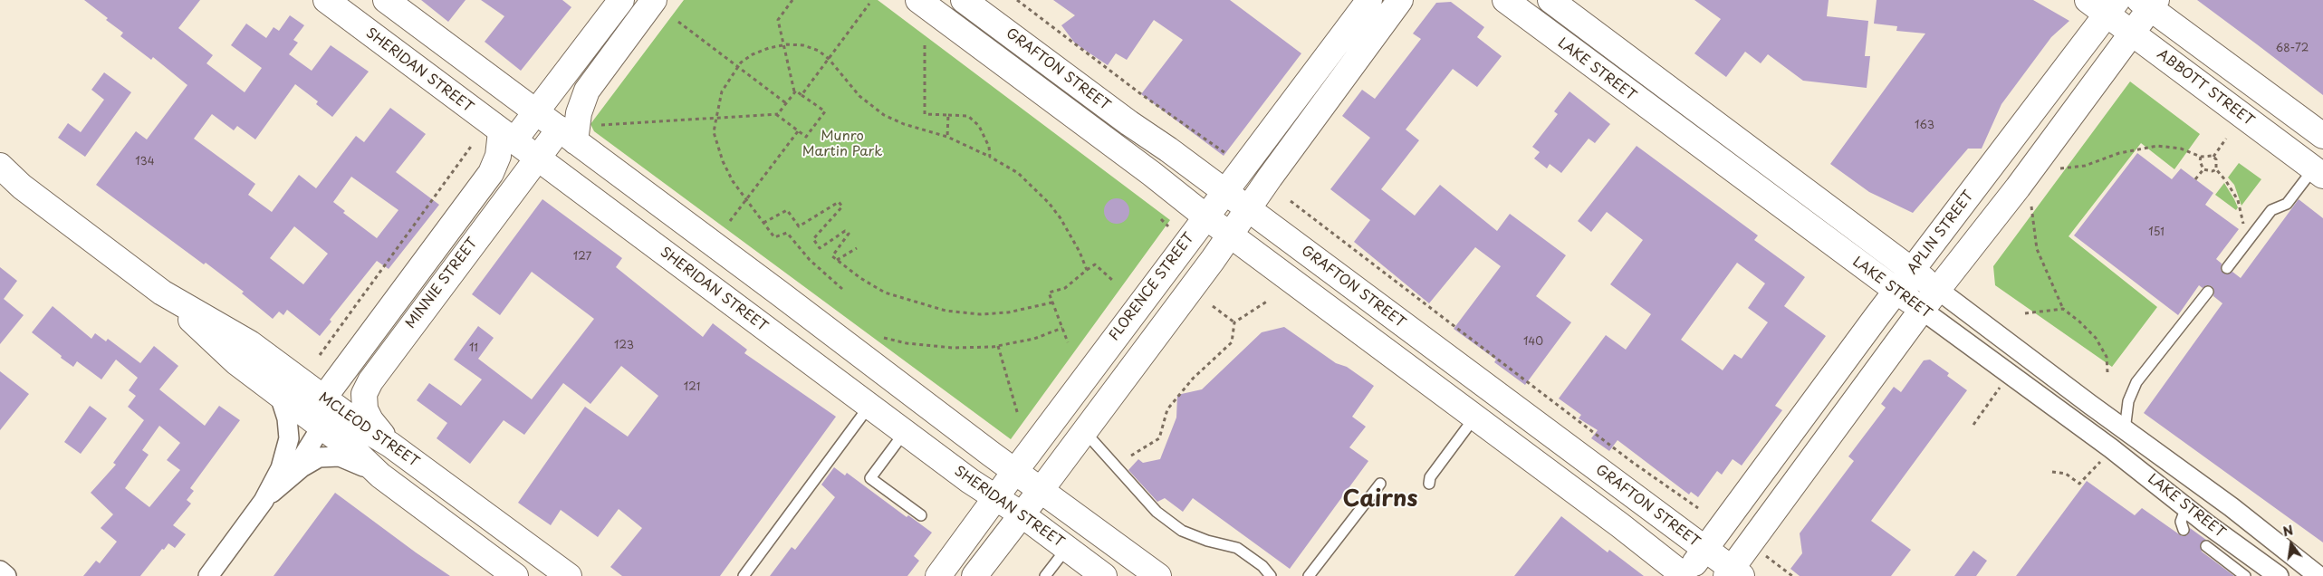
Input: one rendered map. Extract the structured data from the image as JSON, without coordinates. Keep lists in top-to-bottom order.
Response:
{
  "streets": {
    "main road": [
      "GRAFTON STREET",
      "LAKE STREET",
      "SHERIDAN STREET",
      "ABBOTT STREET",
      "APLIN STREET",
      "MINNIE STREET",
      "FLORENCE STREET",
      "MCLEOD STREET"
    ]
  },
  "crossings": [
    ["GRAFTON STREET", "APLIN STREET"],
    ["GRAFTON STREET", "FLORENCE STREET"],
    ["LAKE STREET", "APLIN STREET"],
    ["SHERIDAN STREET", "MINNIE STREET"],
    ["SHERIDAN STREET", "FLORENCE STREET"],
    ["ABBOTT STREET", "APLIN STREET"],
    ["MINNIE STREET", "MCLEOD STREET"]
  ],
  "districts": ["Cairns"],
  "parks": ["Munro Martin Park"],
  "house_numbers": [
    "68-72",
    "163",
    "134",
    "151",
    "127",
    "140",
    "123",
    "11",
    "121"
  ],
  "north": "top"
}
